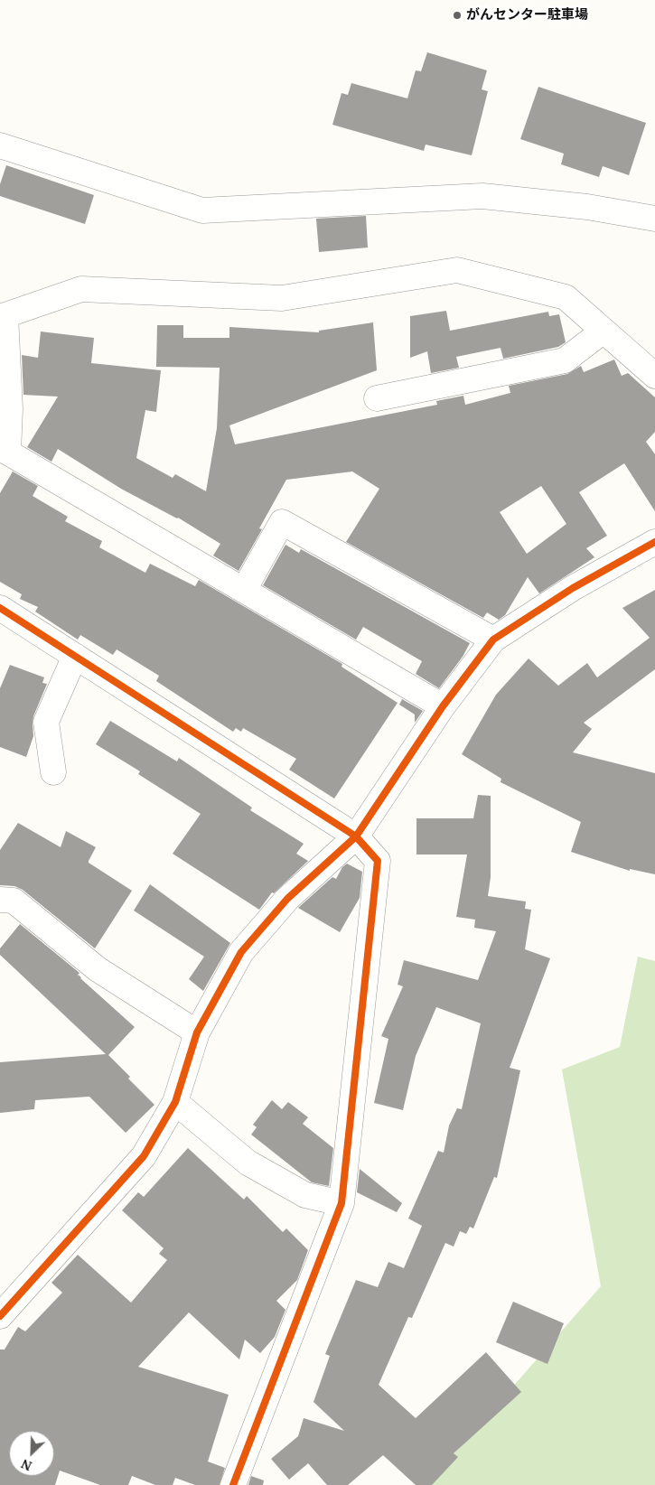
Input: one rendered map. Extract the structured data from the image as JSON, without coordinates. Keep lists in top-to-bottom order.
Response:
{
  "places": ["がんセンター駐車場"],
  "north": "bottom left"
}
